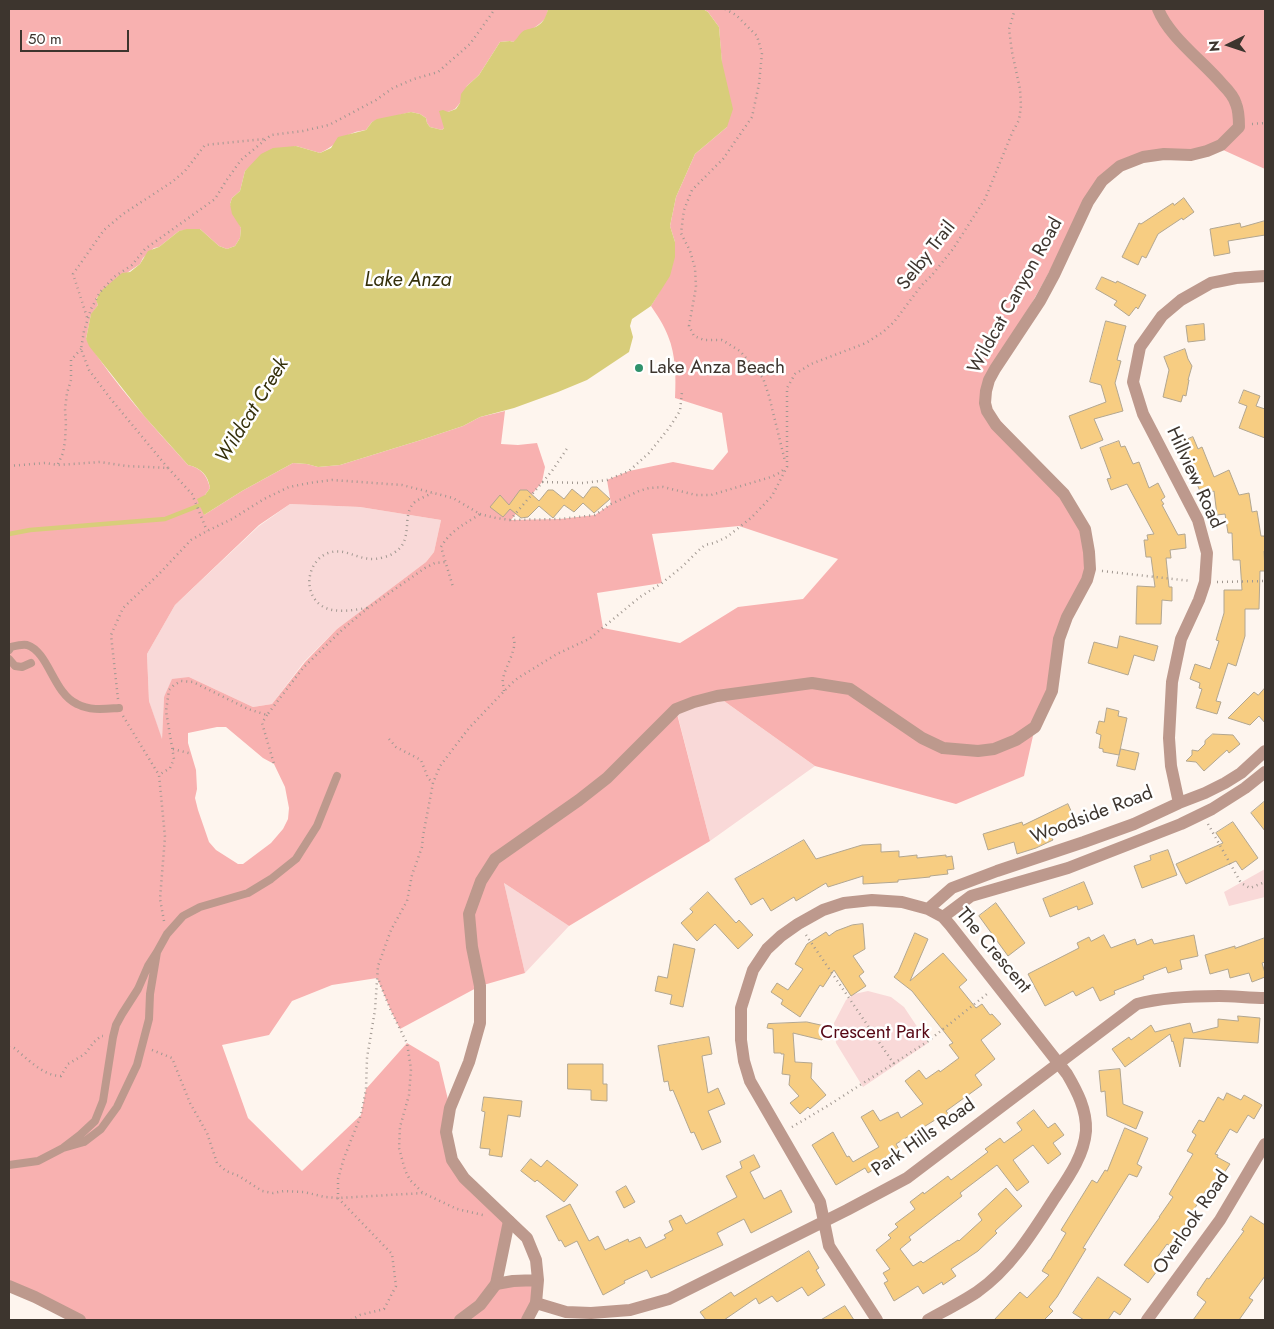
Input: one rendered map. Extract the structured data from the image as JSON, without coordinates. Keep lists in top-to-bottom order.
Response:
{
  "streets": {
    "street": [
      "Wildcat Canyon Road",
      "Hillview Road",
      "Woodside Road",
      "The Crescent",
      "Park Hills Road",
      "Overlook Road"
    ],
    "path": ["Selby Trail"]
  },
  "crossings": [
    ["Wildcat Canyon Road", "Park Hills Road"],
    ["Hillview Road", "Woodside Road"],
    ["Woodside Road", "The Crescent"],
    ["The Crescent", "Park Hills Road"]
  ],
  "water": ["Lake Anza", "Wildcat Creek"],
  "parks": ["Crescent Park"],
  "places": ["Lake Anza Beach"],
  "scale_bar": "50 m",
  "north": "left"
}
